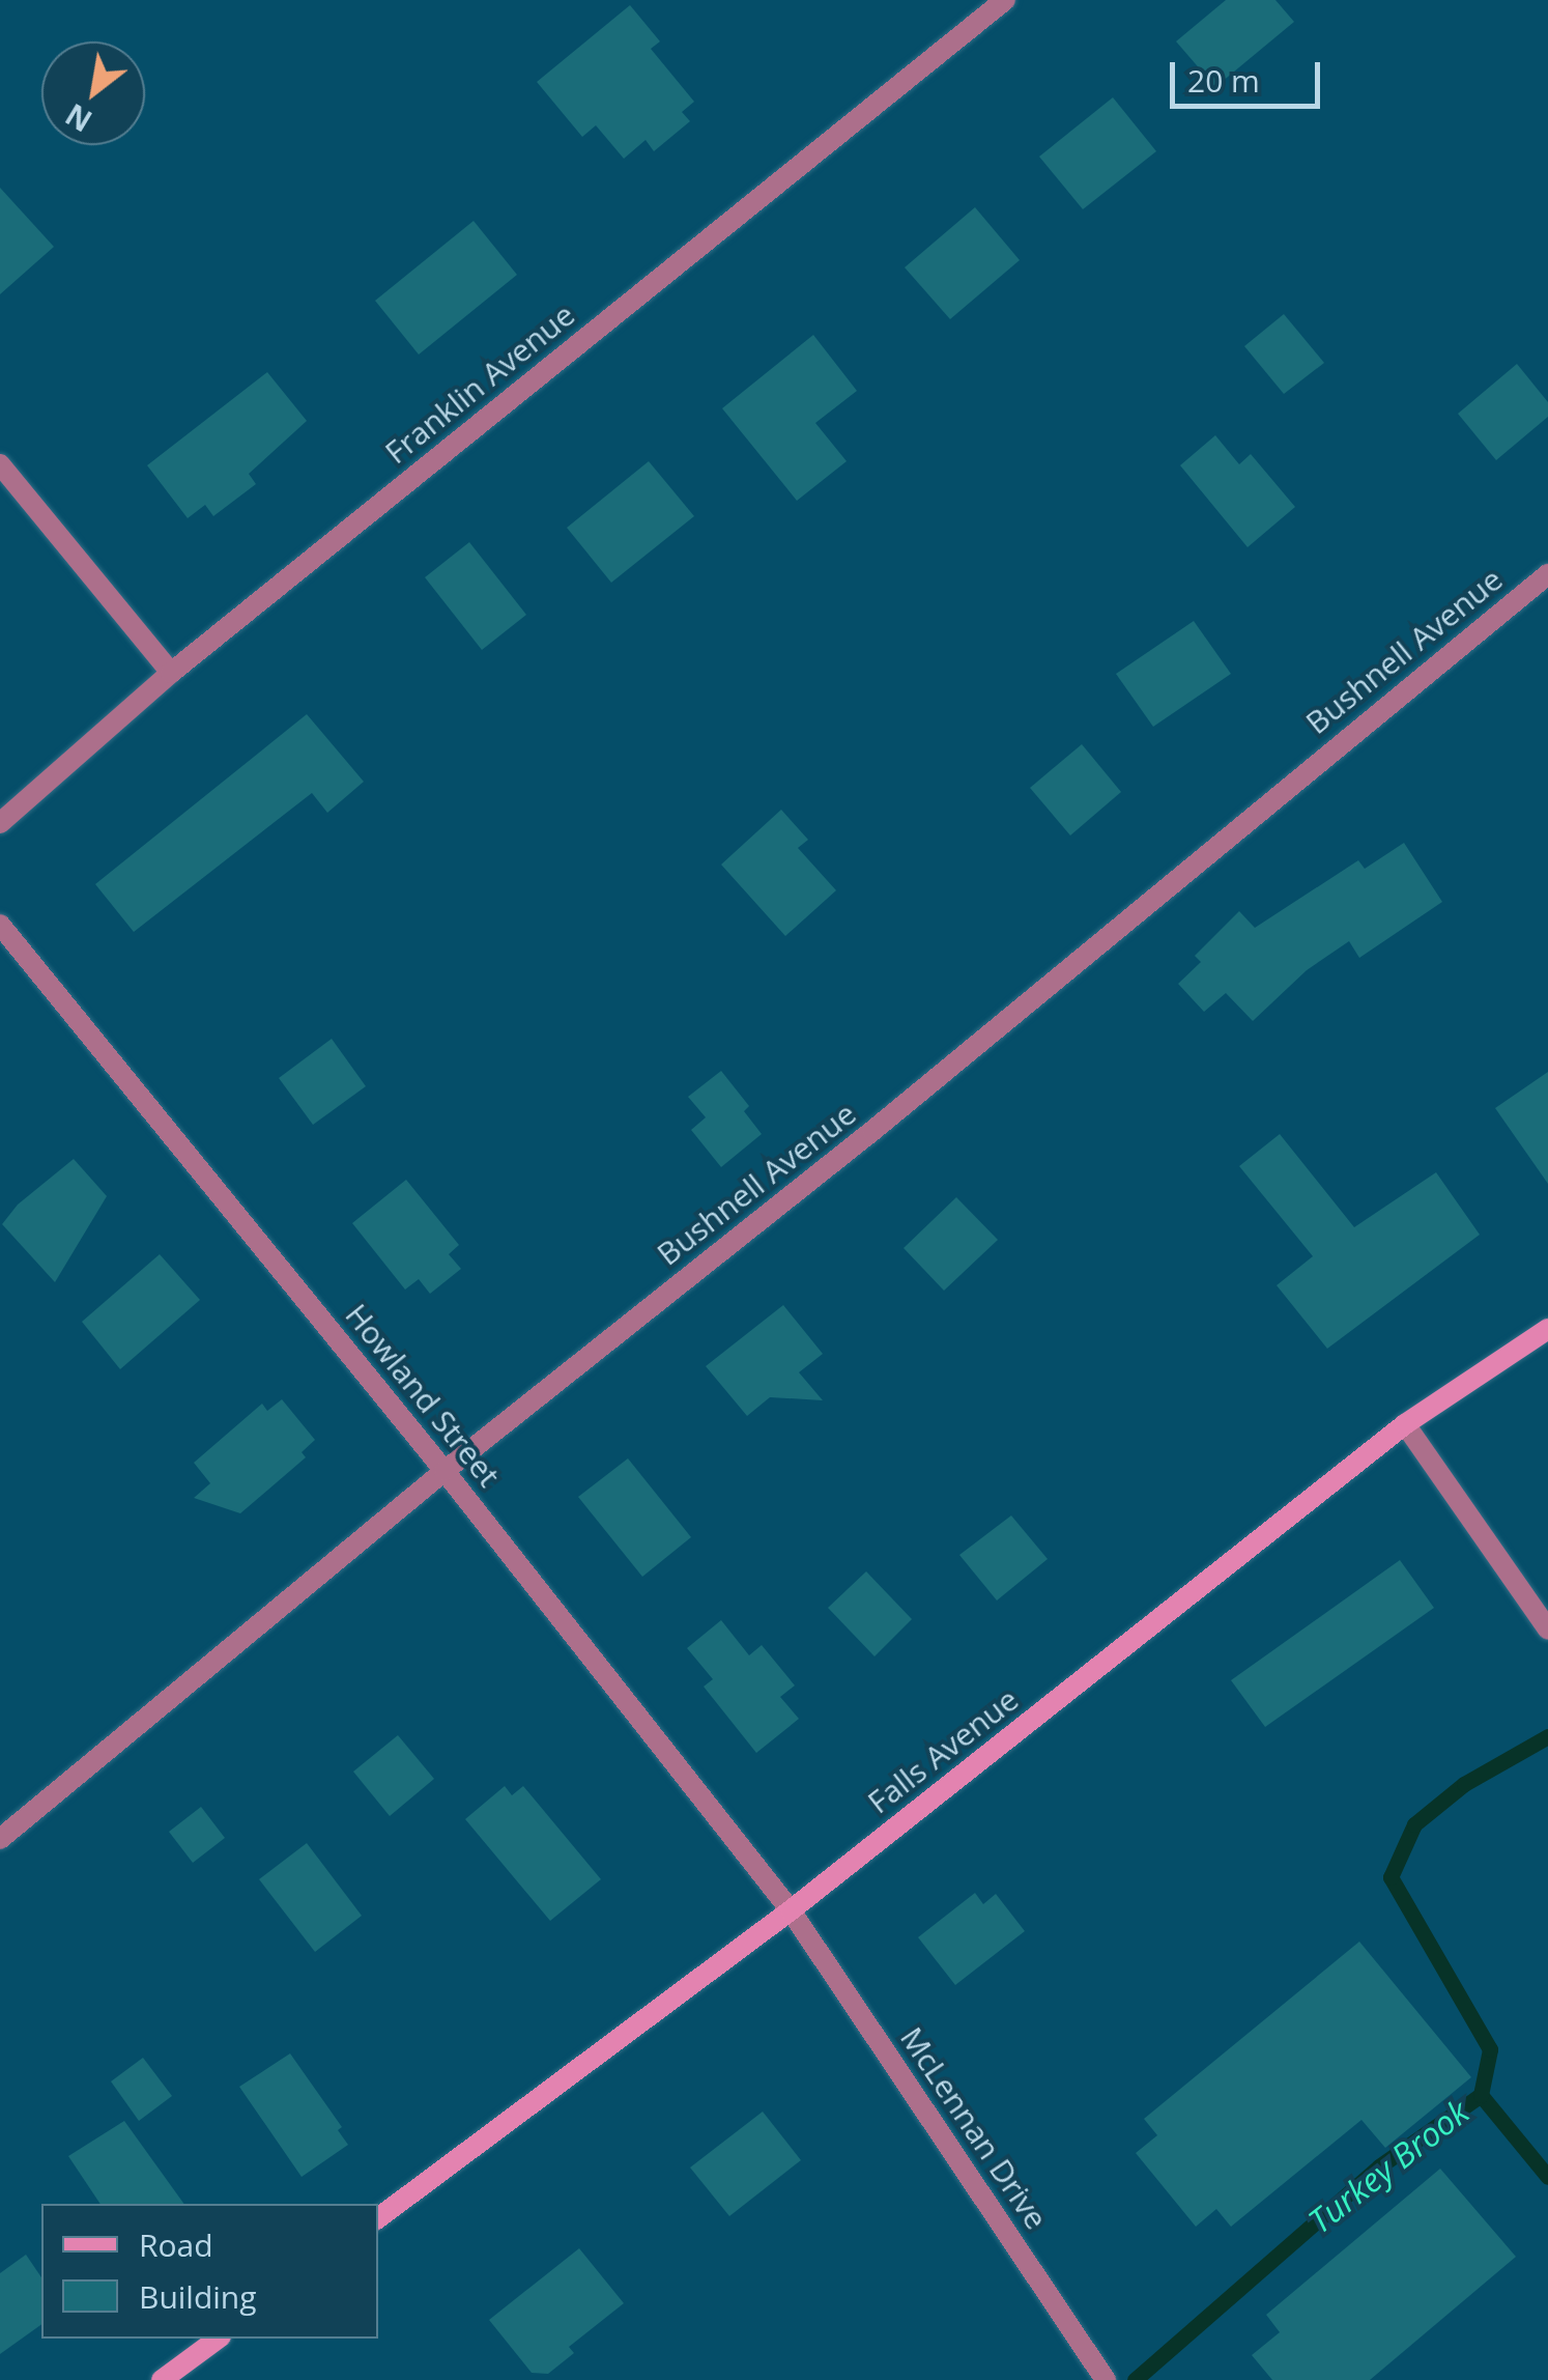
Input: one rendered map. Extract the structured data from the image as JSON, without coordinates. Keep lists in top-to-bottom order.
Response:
{
  "streets": {
    "main road": ["Falls Avenue"],
    "street": [
      "Franklin Avenue",
      "Bushnell Avenue",
      "Howland Street",
      "McLennan Drive"
    ]
  },
  "crossings": [
    ["Bushnell Avenue", "Howland Street"],
    ["Howland Street", "Falls Avenue"],
    ["Howland Street", "McLennan Drive"],
    ["Falls Avenue", "McLennan Drive"]
  ],
  "water": ["Turkey Brook"],
  "legend": ["Road", "Building"],
  "scale_bar": "20 m",
  "north": "bottom left"
}
